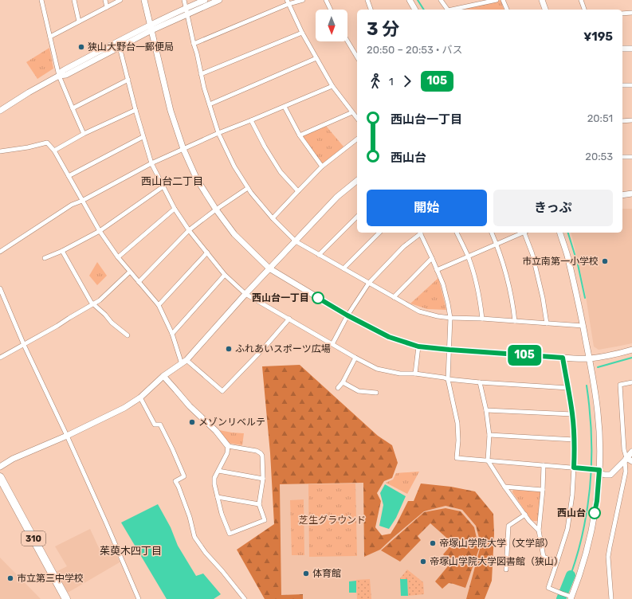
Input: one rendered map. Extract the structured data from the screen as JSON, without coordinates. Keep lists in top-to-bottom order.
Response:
{
  "streets": {
    "highway": ["310"]
  },
  "districts": ["西山台二丁目", "茱萸木四丁目"],
  "parks": ["芝生グラウンド"],
  "places": [
    "狭山大野台一郵便局",
    "市立南第一小学校",
    "西山台一丁目",
    "ふれあいスポーツ広場",
    "メゾンリベルテ",
    "西山台",
    "帝塚山学院大学（文学部）",
    "帝塚山学院大学図書館（狭山）",
    "体育館",
    "市立第三中学校"
  ],
  "lines": ["bus line 105"],
  "north": "bottom",
  "page": {
    "on_map": "105",
    "heading": ["3 分", "20:50 – 20:53 · バス", "¥195"],
    "legs": ["1", "105"],
    "list": [
      {
        "name": "西山台一丁目",
        "value": "20:51"
      },
      {
        "name": "西山台",
        "value": "20:53"
      }
    ],
    "buttons": ["開始", "きっぷ"]
  }
}
